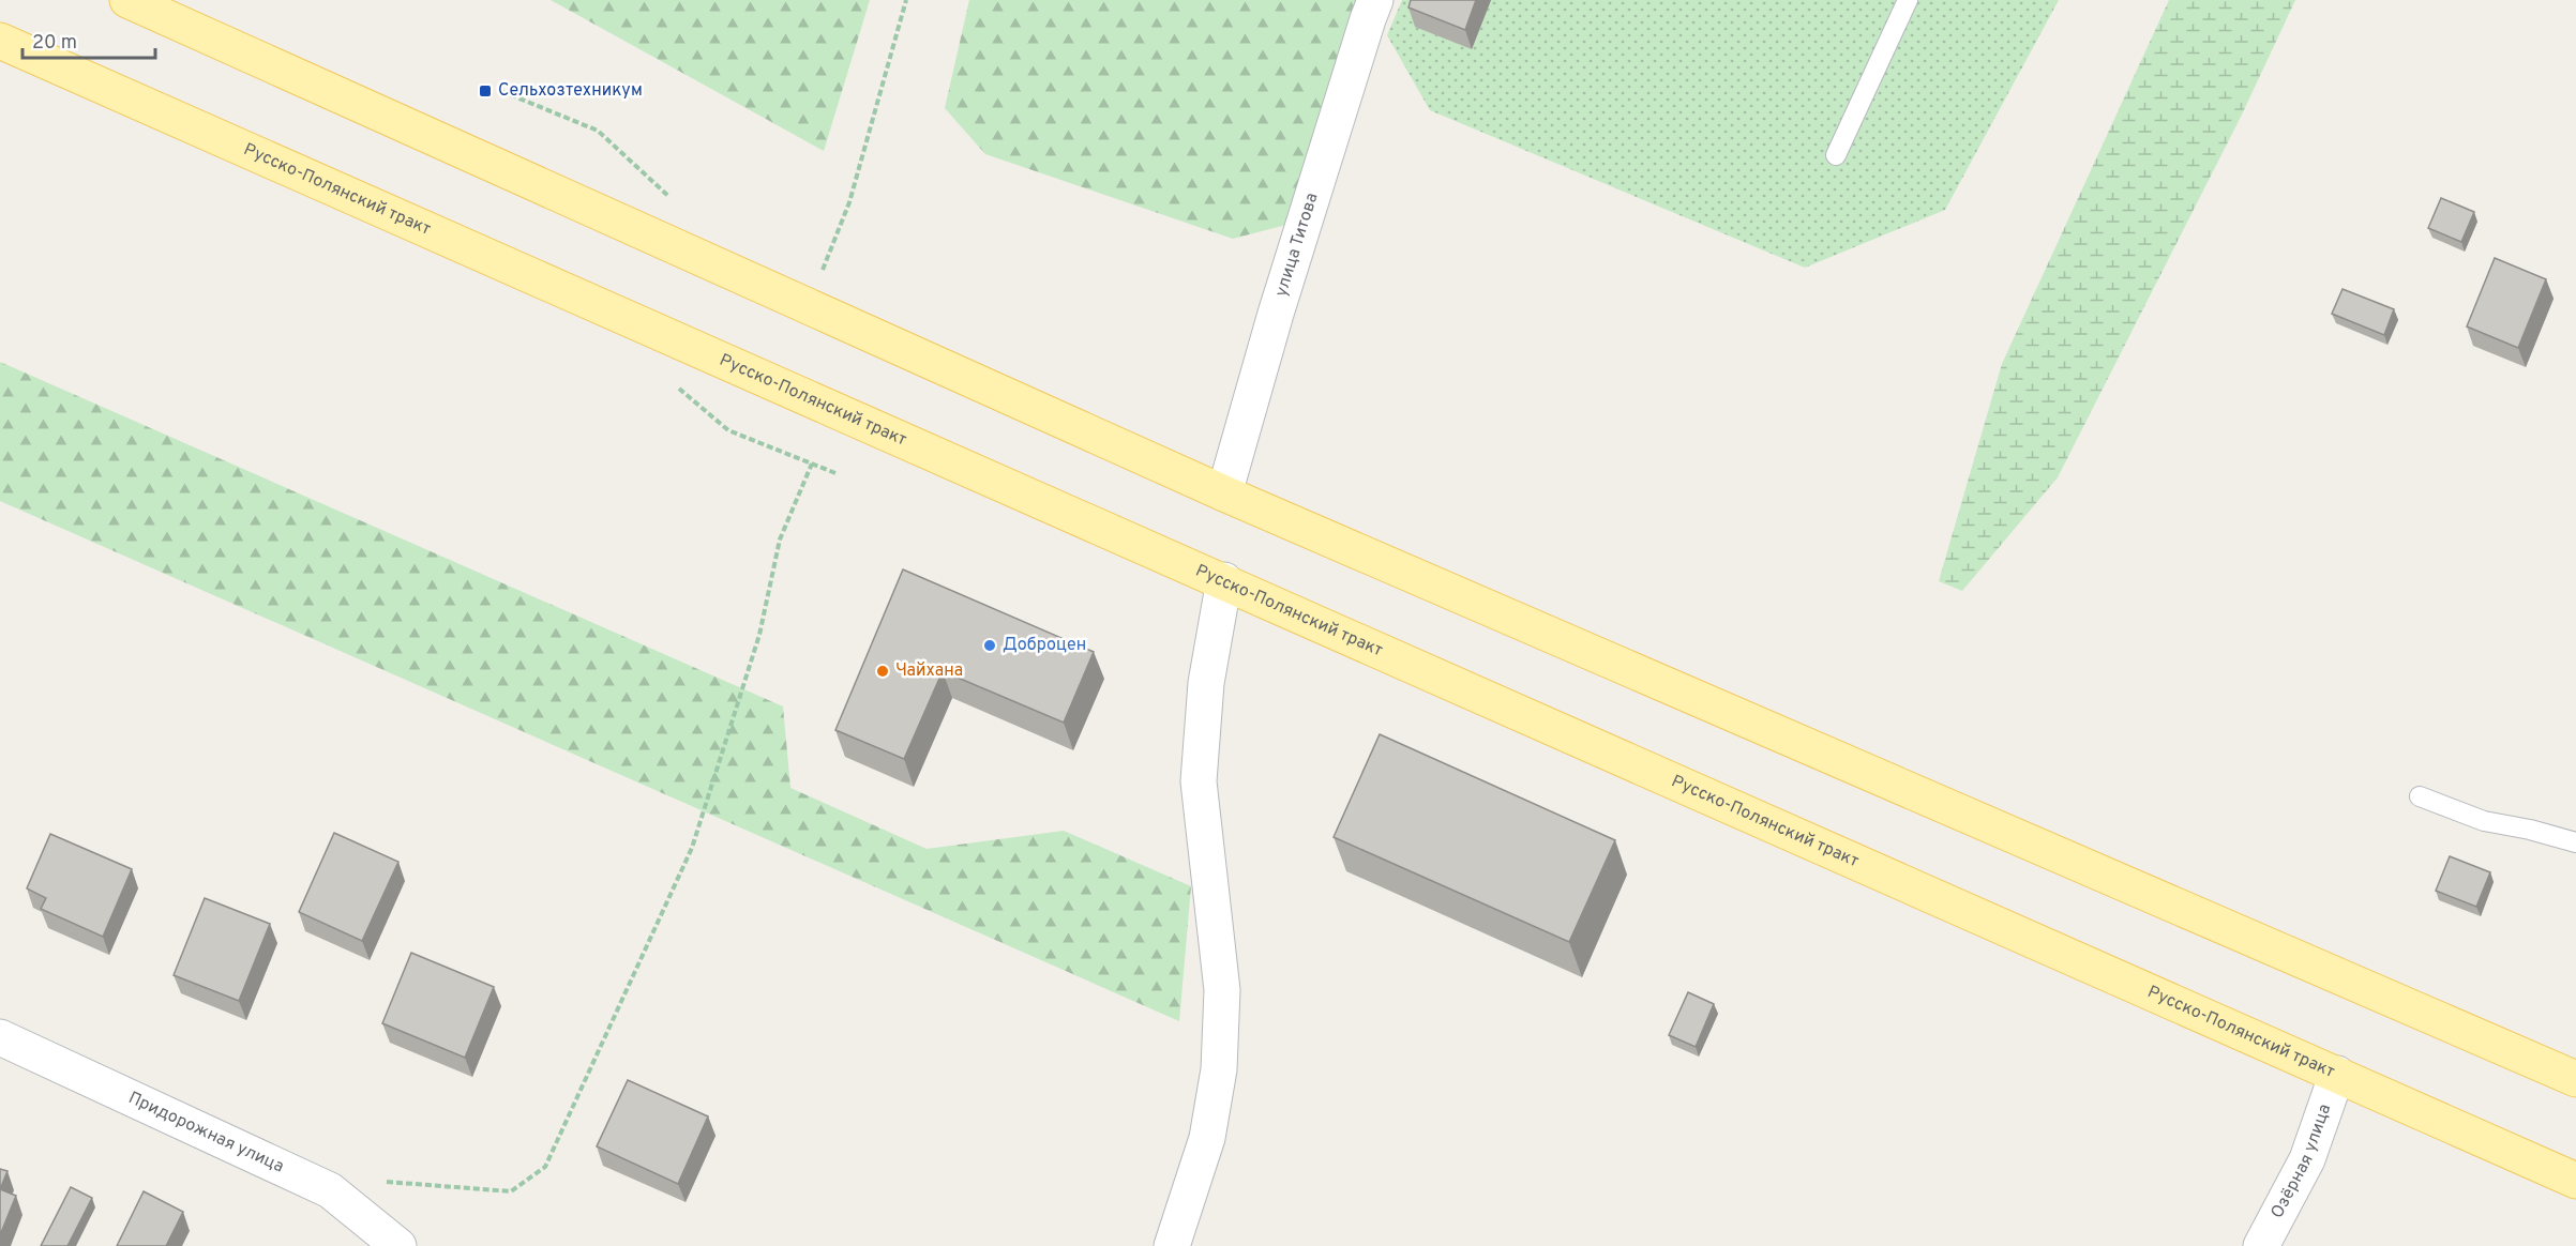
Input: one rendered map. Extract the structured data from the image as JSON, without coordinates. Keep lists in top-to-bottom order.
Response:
{
  "streets": {
    "main road": ["Русско-Полянский тракт"],
    "street": ["улица Титова", "Придорожная улица", "Озёрная улица"]
  },
  "crossings": [
    ["Русско-Полянский тракт", "Озёрная улица"]
  ],
  "places": {
    "transit": ["Сельхозтехникум"],
    "other": ["Доброцен", "Чайхана"]
  },
  "scale_bar": "20 m"
}
